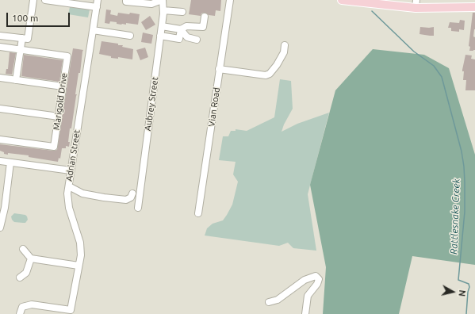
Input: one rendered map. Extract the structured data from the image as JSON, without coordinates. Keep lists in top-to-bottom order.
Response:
{
  "streets": {
    "street": [
      "Marigold Drive",
      "Aubrey Street",
      "Vian Road",
      "Adrian Street"
    ]
  },
  "water": ["Rattlesnake Creek"],
  "scale_bar": "100 m",
  "north": "right"
}
